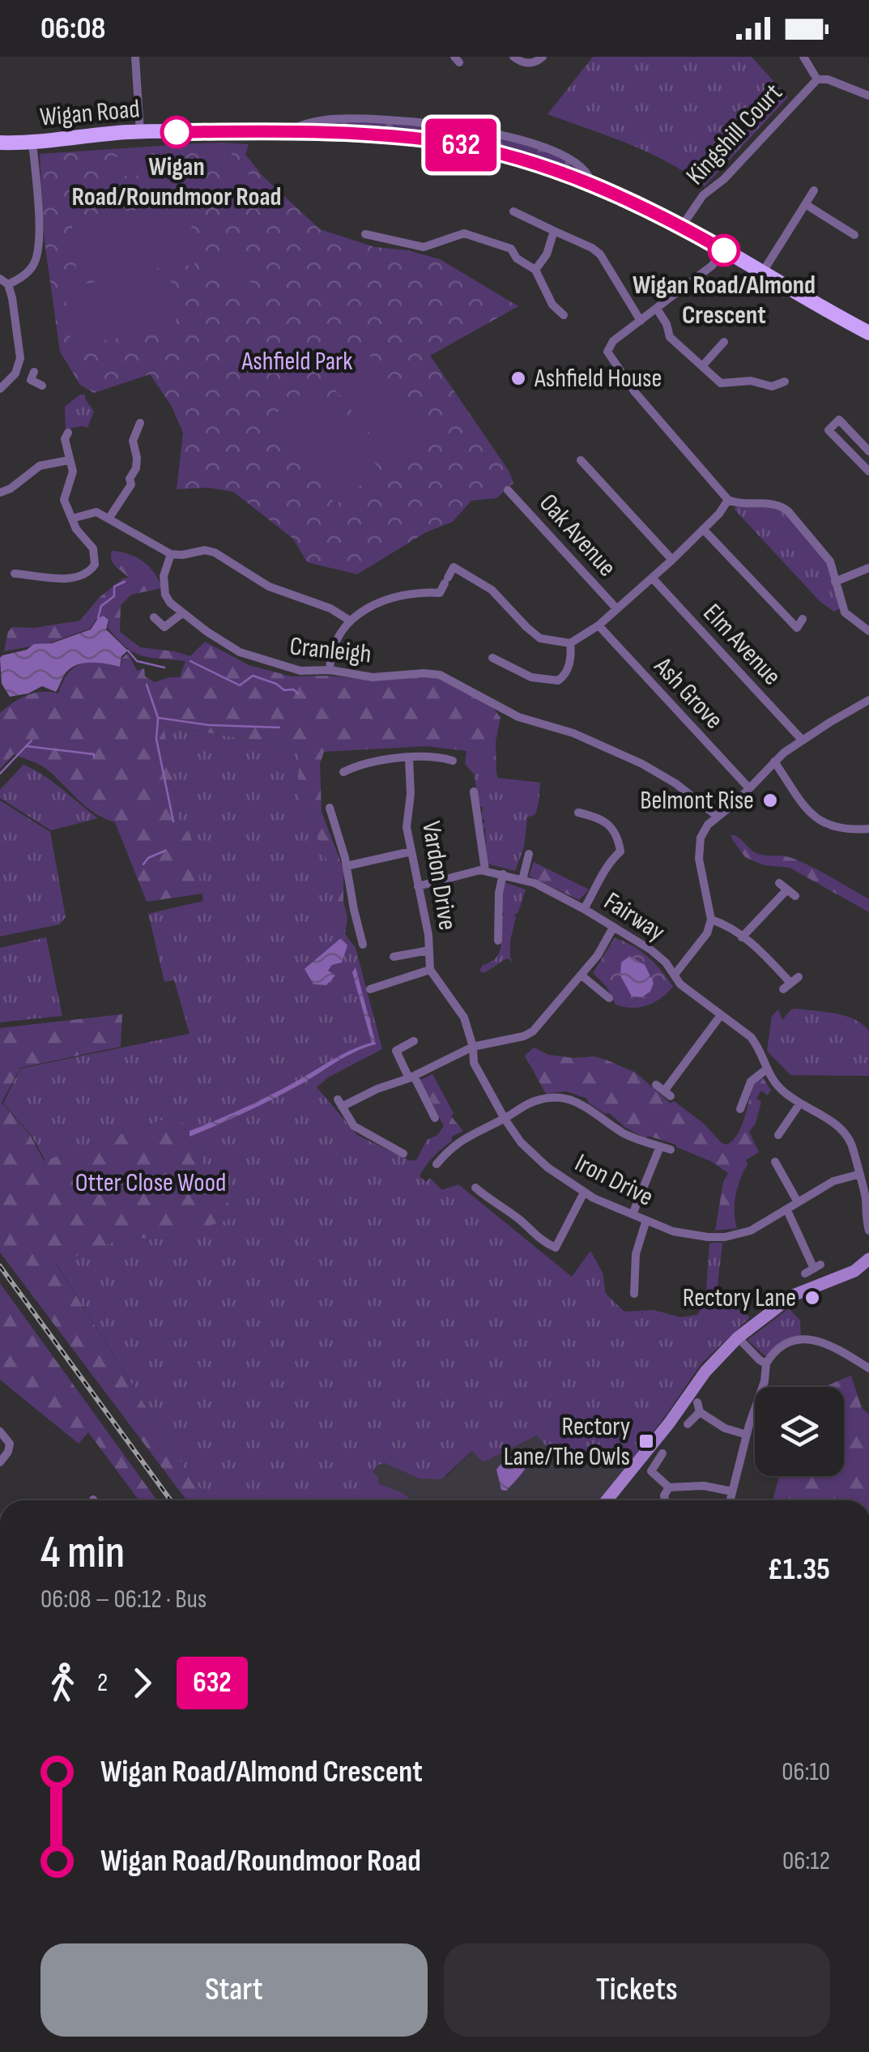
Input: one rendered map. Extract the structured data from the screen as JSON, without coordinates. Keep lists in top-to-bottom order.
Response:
{
  "streets": {
    "highway": ["Wigan Road"],
    "street": [
      "Kingshill Court",
      "Oak Avenue",
      "Elm Avenue",
      "Cranleigh",
      "Ash Grove",
      "Vardon Drive",
      "Fairway",
      "Iron Drive"
    ]
  },
  "crossings": [
    ["Wigan Road", "Kingshill Court"],
    ["Vardon Drive", "Fairway"],
    ["Vardon Drive", "Iron Drive"],
    ["Fairway", "Iron Drive"]
  ],
  "parks": ["Ashfield Park", "Otter Close Wood"],
  "places": {
    "other": [
      "Wigan Road/Roundmoor Road",
      "Wigan Road/Almond Crescent",
      "Ashfield House",
      "Belmont Rise",
      "Rectory Lane"
    ],
    "transit": ["Rectory Lane/The Owls"]
  },
  "lines": ["bus line 632"],
  "page": {
    "status": "06:08",
    "on_map": "632",
    "heading": ["4 min", "06:08 – 06:12 · Bus", "£1.35"],
    "legs": ["2", "632"],
    "list": [
      {
        "name": "Wigan Road/Almond Crescent",
        "value": "06:10"
      },
      {
        "name": "Wigan Road/Roundmoor Road",
        "value": "06:12"
      }
    ],
    "buttons": ["Start", "Tickets"]
  }
}
